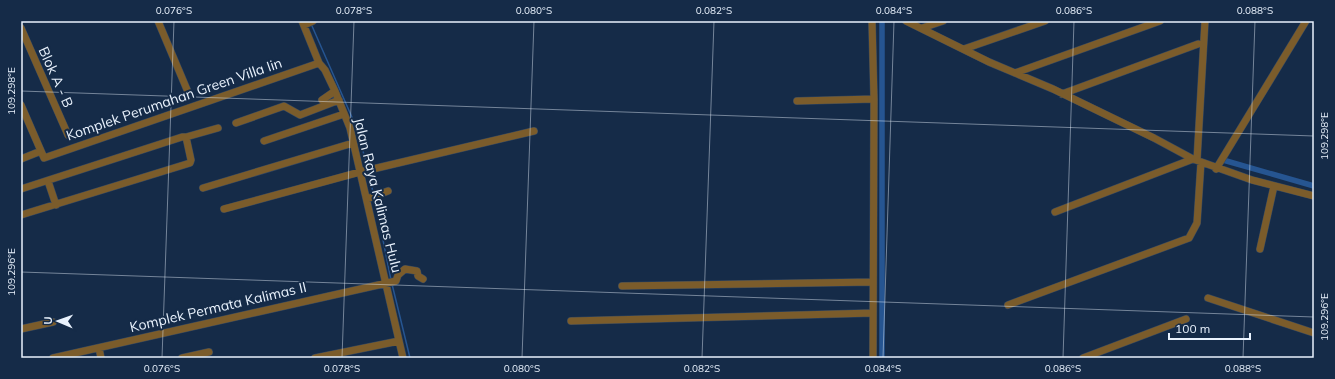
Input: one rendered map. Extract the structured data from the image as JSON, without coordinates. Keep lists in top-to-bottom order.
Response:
{
  "streets": {
    "street": [
      "Blok A - B",
      "Komplek Perumahan Green Villa Iin",
      "Jalan Raya Kalimas Hulu",
      "Komplek Permata Kalimas II"
    ]
  },
  "crossings": [
    ["Komplek Perumahan Green Villa Iin", "Jalan Raya Kalimas Hulu"],
    ["Jalan Raya Kalimas Hulu", "Komplek Permata Kalimas II"]
  ],
  "scale_bar": "100 m",
  "north": "left",
  "coordinates": [
    "0.076°S",
    "0.078°S",
    "0.080°S",
    "0.082°S",
    "0.084°S",
    "0.086°S",
    "0.088°S",
    "109.298°E",
    "109.296°E"
  ]
}
